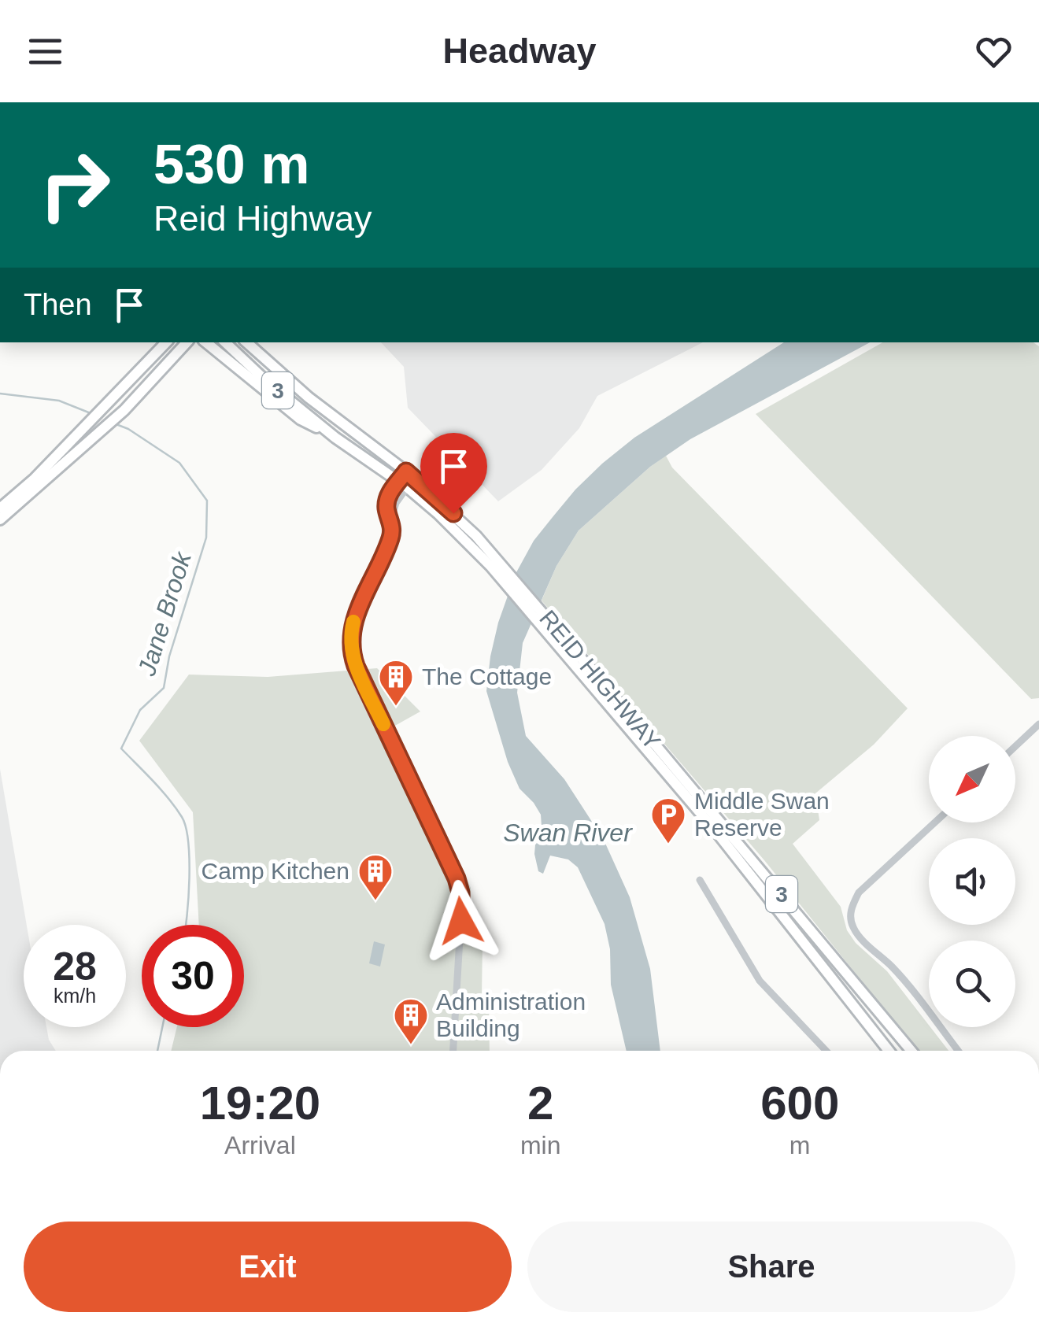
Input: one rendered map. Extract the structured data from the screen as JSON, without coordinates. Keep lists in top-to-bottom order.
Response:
{
  "streets": {
    "highway": ["3", "REID HIGHWAY"]
  },
  "water": ["Jane Brook", "Swan River"],
  "places": {
    "building": ["The Cottage", "Camp Kitchen", "Administration Building"],
    "parking": ["Middle Swan Reserve"]
  },
  "north": "bottom left",
  "page": {
    "header": "Headway",
    "turn": ["530 m", "Reid Highway"],
    "then": "Then",
    "speed": "28 km/h",
    "limit": "30",
    "eta": [
      "19:20",
      "Arrival",
      "2",
      "min",
      "600",
      "m"
    ],
    "buttons": ["Exit", "Share"]
  }
}
